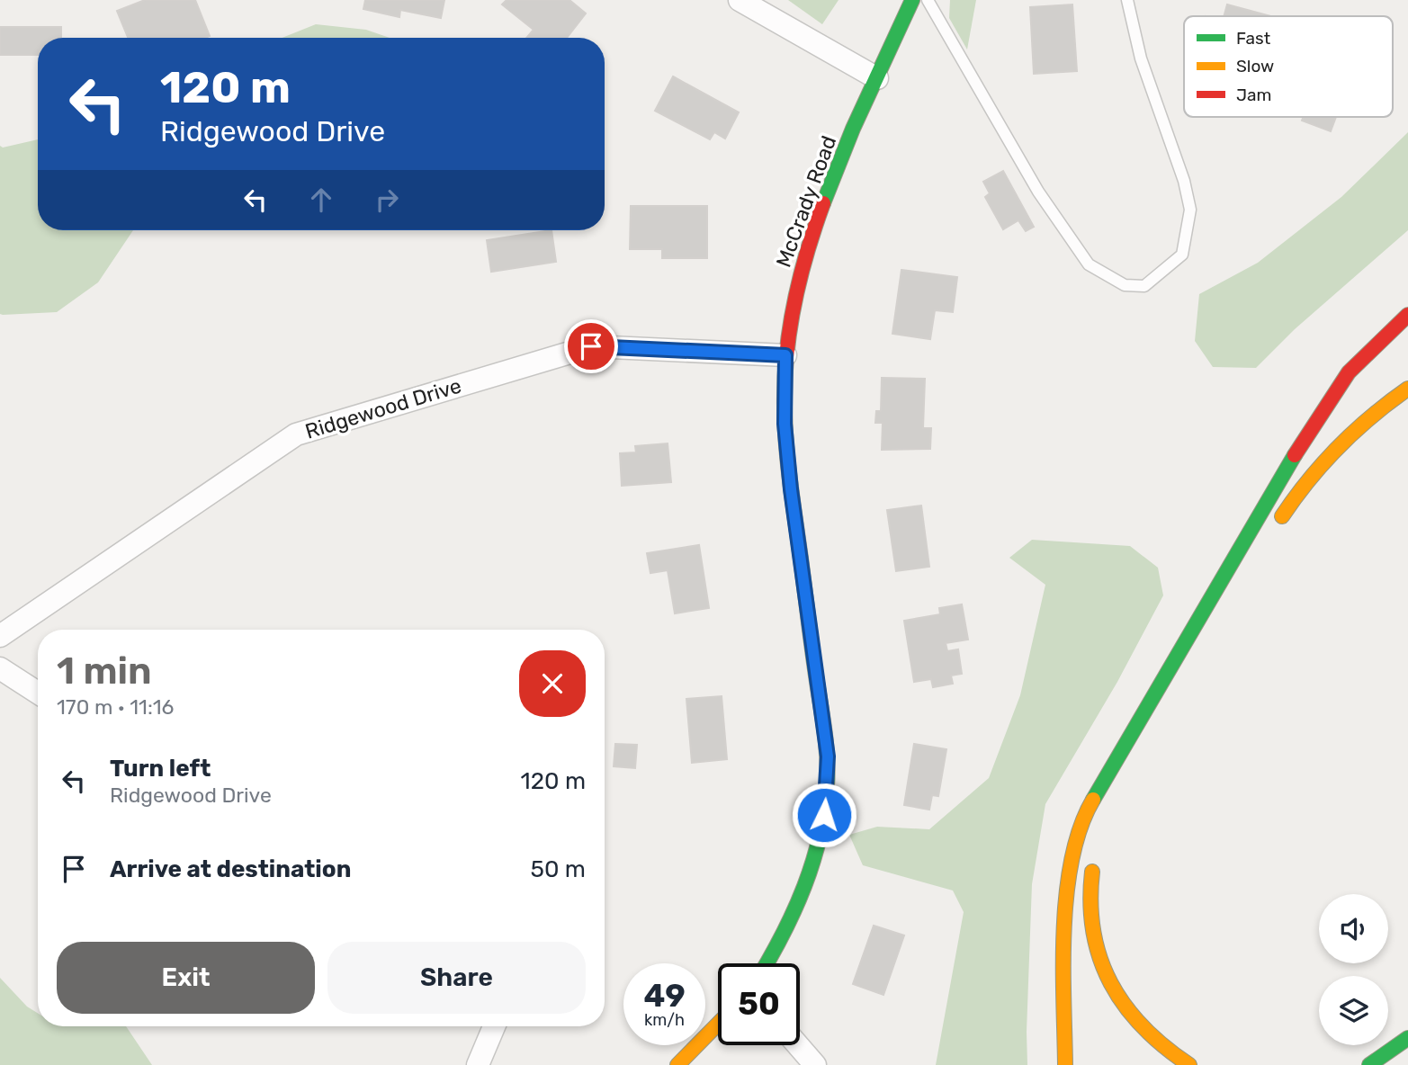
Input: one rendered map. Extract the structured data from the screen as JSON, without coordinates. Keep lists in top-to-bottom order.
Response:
{
  "streets": {
    "main road": ["McCrady Road"],
    "street": ["Ridgewood Drive"]
  },
  "crossings": [
    ["McCrady Road", "Ridgewood Drive"]
  ],
  "legend": ["Fast", "Slow", "Jam"],
  "page": {
    "turn": ["120 m", "Ridgewood Drive"],
    "heading": ["1 min", "170 m · 11:16"],
    "list": [
      {
        "name": "Turn left",
        "note": "Ridgewood Drive",
        "value": "120 m"
      },
      {
        "name": "Arrive at destination",
        "value": "50 m"
      }
    ],
    "buttons": ["Exit", "Share"],
    "speed": "49 km/h",
    "limit": "50"
  }
}
